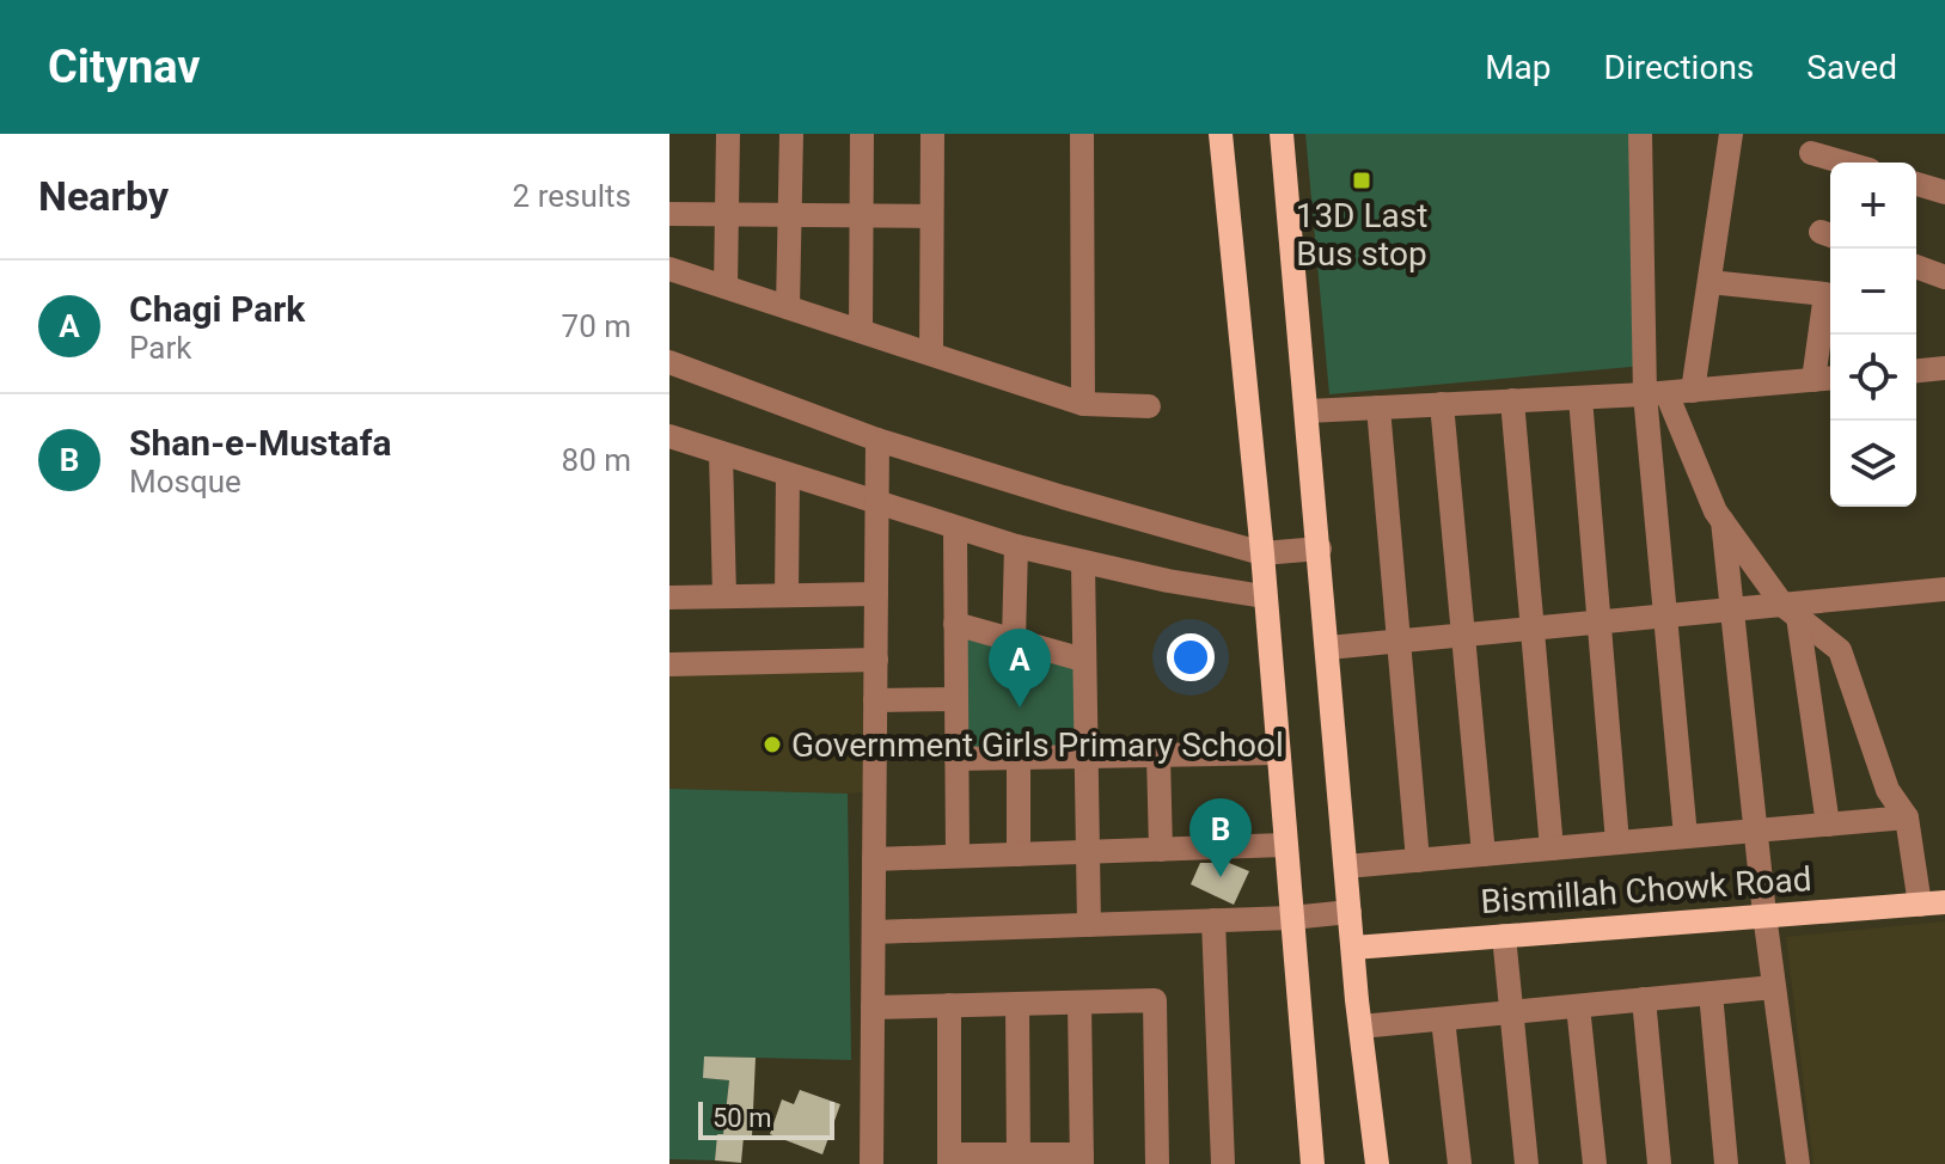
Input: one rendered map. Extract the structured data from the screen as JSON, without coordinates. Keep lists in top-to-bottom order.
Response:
{
  "streets": {
    "main road": ["Bismillah Chowk Road"]
  },
  "places": {
    "transit": ["13D Last Bus stop"],
    "other": ["Government Girls Primary School"]
  },
  "scale_bar": "50 m",
  "page": {
    "header": "Citynav",
    "nav": ["Map", "Directions", "Saved"],
    "heading": ["Nearby", "2 results"],
    "map_buttons": ["+", "−"],
    "list": [
      {
        "mark": "A",
        "name": "Chagi Park",
        "note": "Park",
        "value": "70 m"
      },
      {
        "mark": "B",
        "name": "Shan-e-Mustafa",
        "note": "Mosque",
        "value": "80 m"
      }
    ],
    "pins": ["A", "B"],
    "scale": "50 m"
  }
}
